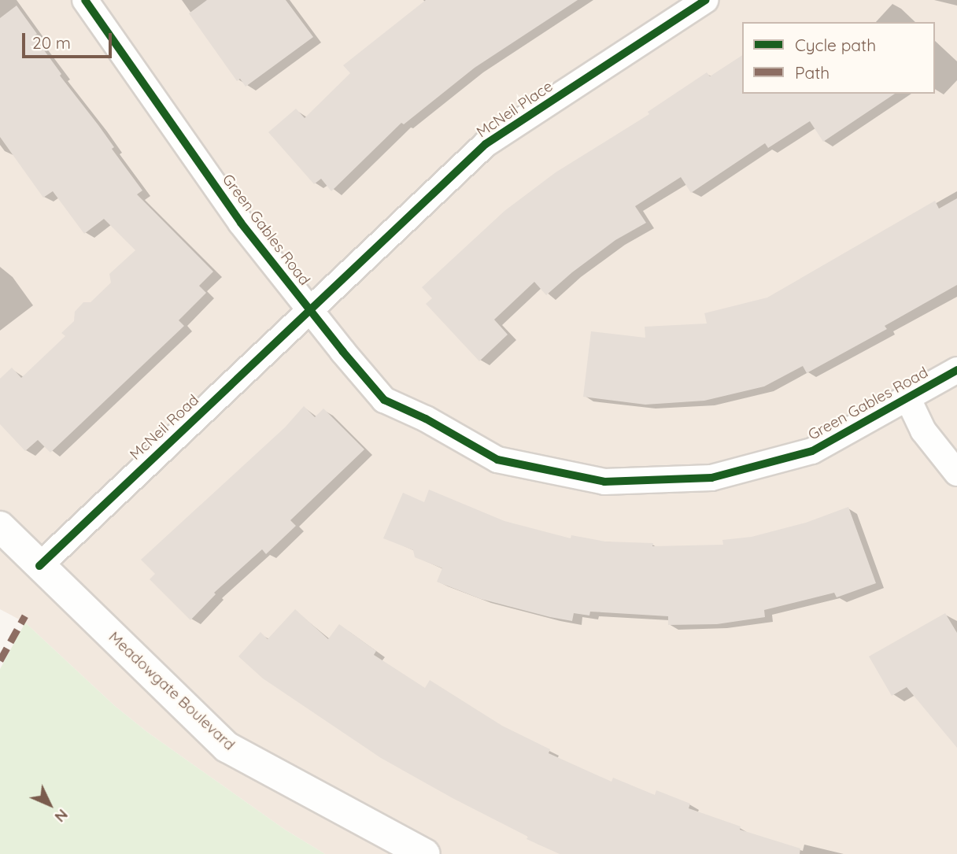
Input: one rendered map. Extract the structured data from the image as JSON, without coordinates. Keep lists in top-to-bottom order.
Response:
{
  "streets": {
    "street": [
      "McNeil Place",
      "Green Gables Road",
      "McNeil Road",
      "Meadowgate Boulevard"
    ]
  },
  "crossings": [
    ["McNeil Place", "Green Gables Road"],
    ["McNeil Place", "McNeil Road"],
    ["Green Gables Road", "McNeil Road"],
    ["McNeil Road", "Meadowgate Boulevard"]
  ],
  "legend": ["Cycle path", "Path"],
  "scale_bar": "20 m",
  "north": "bottom right"
}
